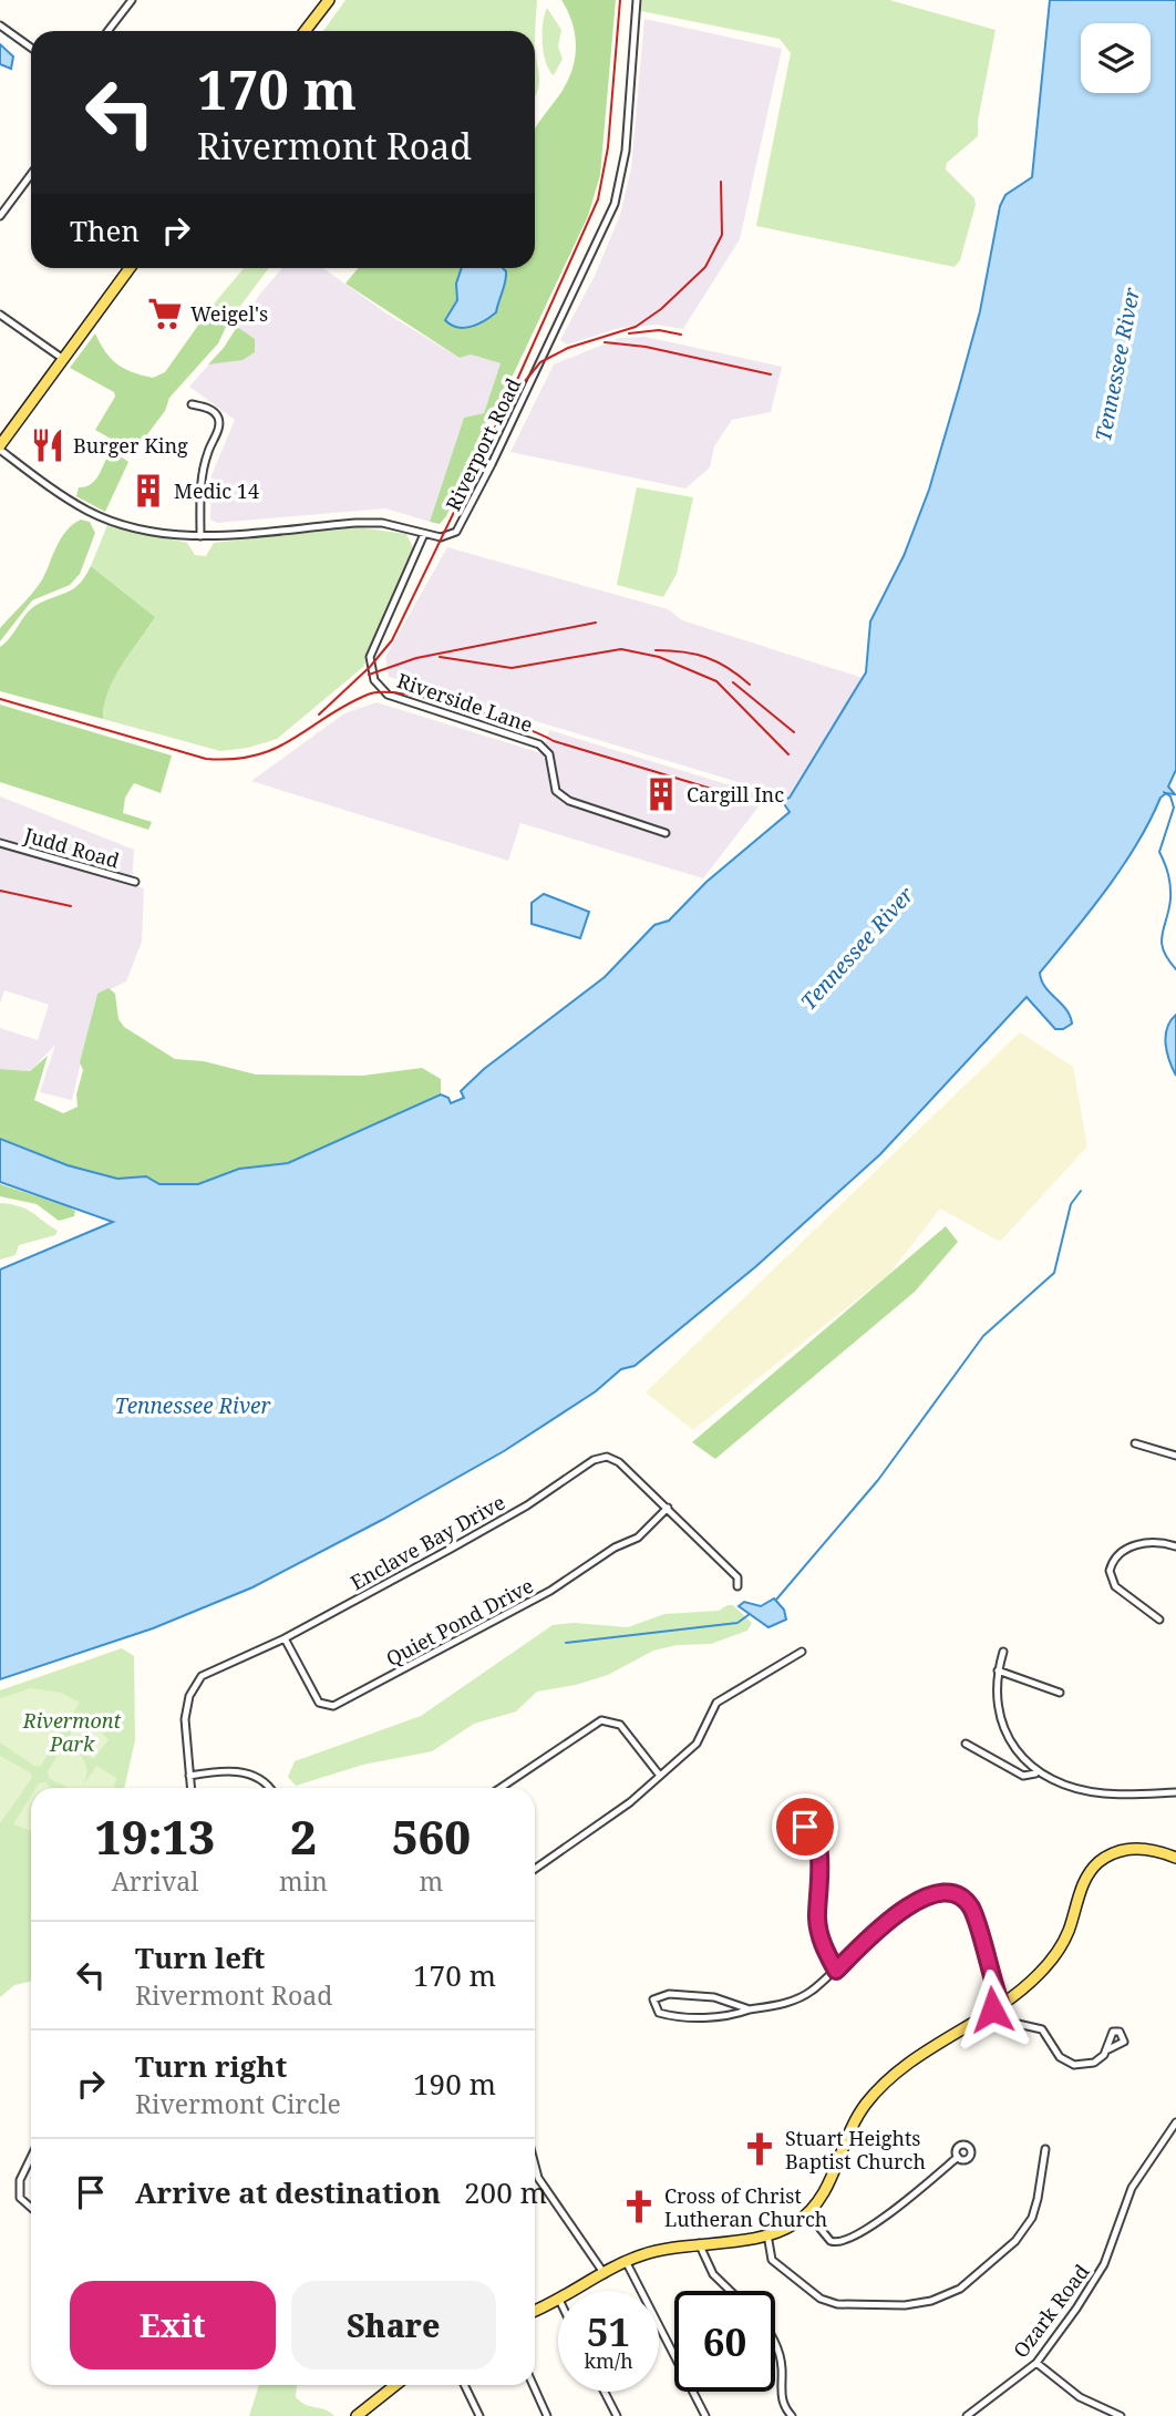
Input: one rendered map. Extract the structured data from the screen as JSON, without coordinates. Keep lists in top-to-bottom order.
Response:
{
  "streets": {
    "street": [
      "Riverport Road",
      "Riverside Lane",
      "Judd Road",
      "Enclave Bay Drive",
      "Quiet Pond Drive",
      "Ozark Road"
    ]
  },
  "crossings": [
    ["Riverport Road", "Riverside Lane"],
    ["Enclave Bay Drive", "Quiet Pond Drive"]
  ],
  "water": ["Tennessee River"],
  "parks": ["Rivermont Park"],
  "places": {
    "supermarket": ["Weigel's"],
    "restaurant": ["Burger King"],
    "building": ["Medic 14", "Cargill Inc"],
    "church": ["Stuart Heights Baptist Church", "Cross of Christ Lutheran Church"]
  },
  "page": {
    "turn": ["170 m", "Rivermont Road"],
    "then": "Then",
    "eta": [
      "19:13",
      "Arrival",
      "2",
      "min",
      "560",
      "m"
    ],
    "list": [
      {
        "name": "Turn left",
        "note": "Rivermont Road",
        "value": "170 m"
      },
      {
        "name": "Turn right",
        "note": "Rivermont Circle",
        "value": "190 m"
      },
      {
        "name": "Arrive at destination",
        "value": "200 m"
      }
    ],
    "buttons": ["Exit", "Share"],
    "speed": "51 km/h",
    "limit": "60"
  }
}
